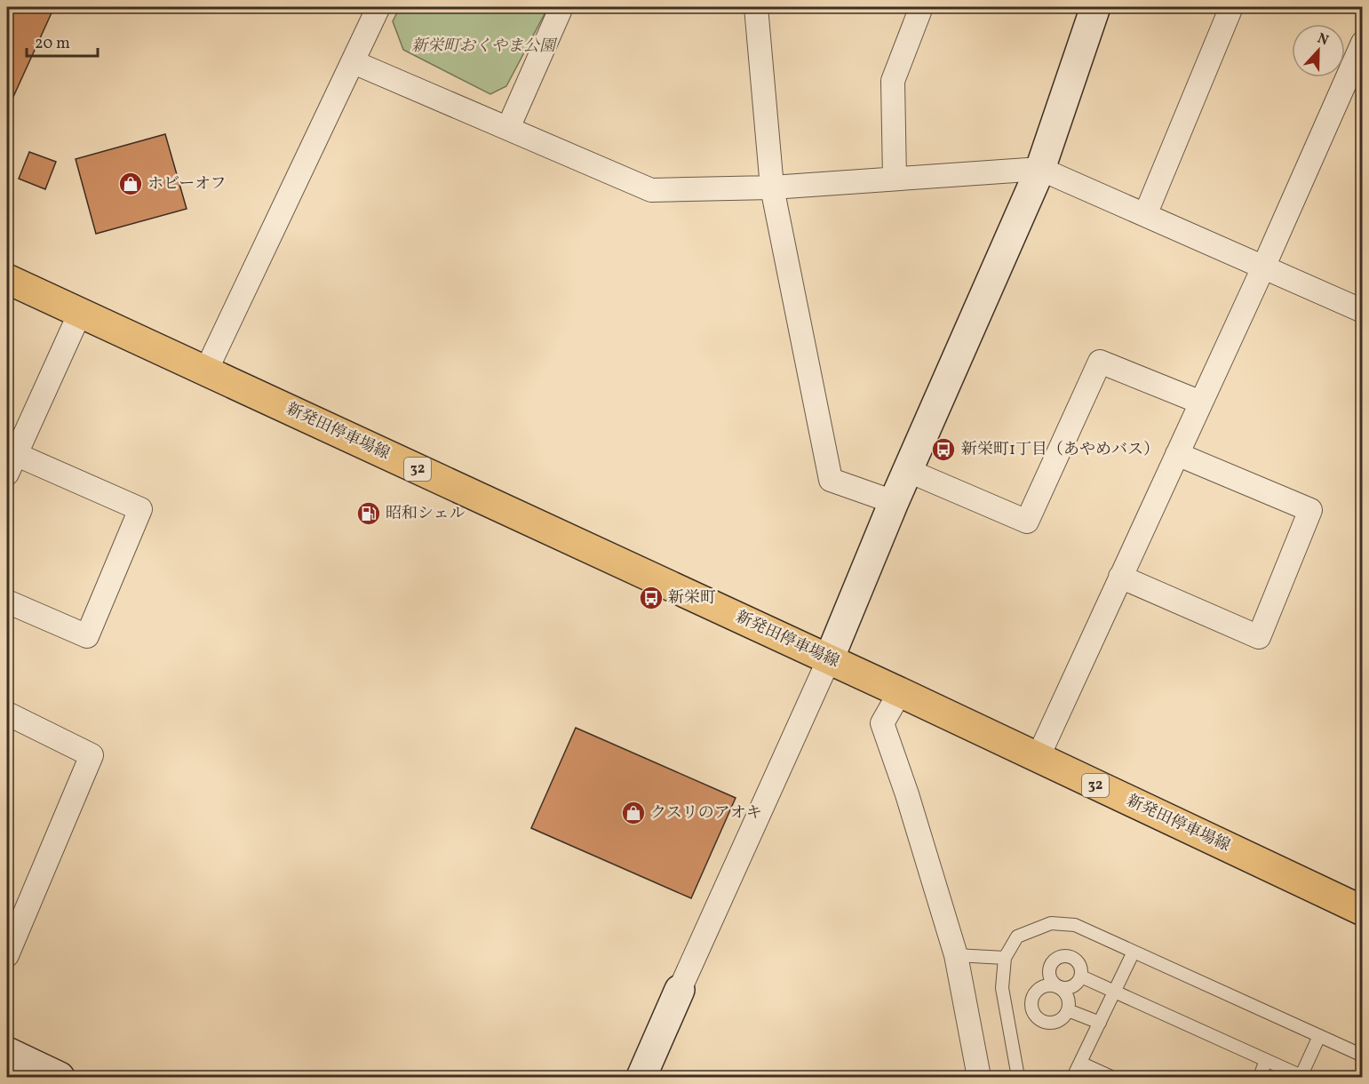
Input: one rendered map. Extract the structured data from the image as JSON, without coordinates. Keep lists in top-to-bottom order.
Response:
{
  "streets": {
    "main road": ["新発田停車場線", "32"]
  },
  "parks": ["新栄町おくやま公園"],
  "places": {
    "shop": ["ホビーオフ", "クスリのアオキ"],
    "bus stop": ["新栄町1丁目（あやめバス）", "新栄町"],
    "fuel station": ["昭和シェル"]
  },
  "scale_bar": "20 m",
  "north": "top"
}
